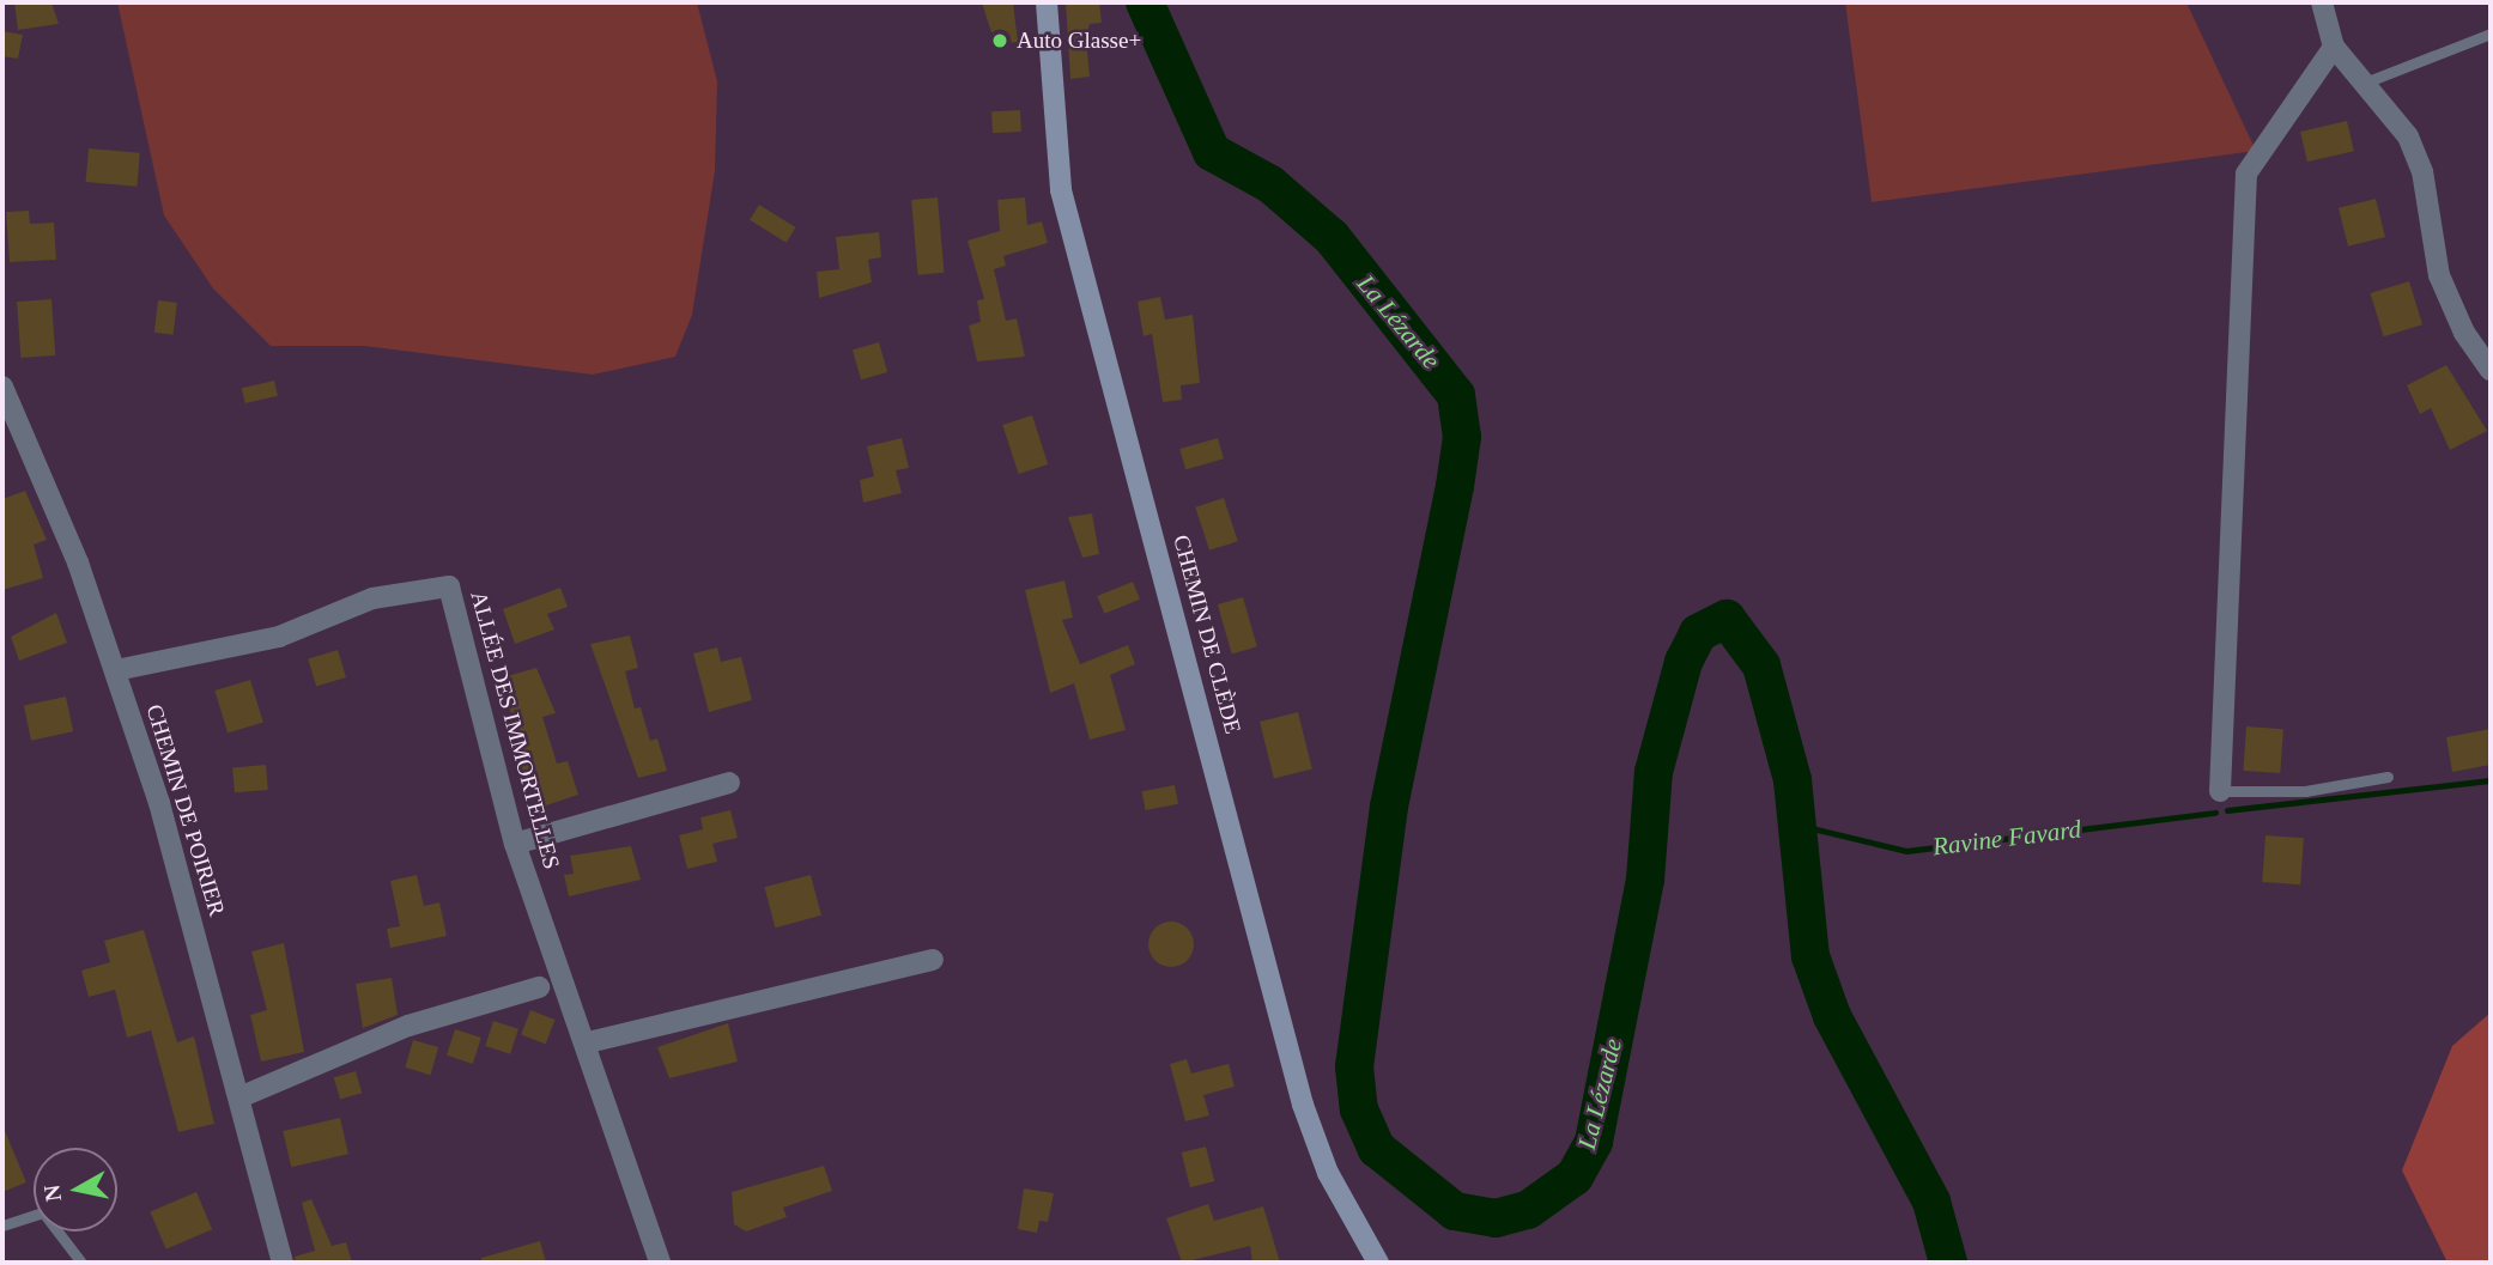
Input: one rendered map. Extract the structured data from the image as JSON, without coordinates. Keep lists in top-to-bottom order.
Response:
{
  "streets": {
    "main road": ["CHEMIN DE CLÈDE"],
    "street": ["ALLÉE DES IMMORTELLES", "CHEMIN DE POIRIER"]
  },
  "crossings": [
    ["ALLÉE DES IMMORTELLES", "CHEMIN DE POIRIER"]
  ],
  "water": ["La Lézarde", "Ravine Favard"],
  "places": ["Auto Glasse+"],
  "north": "left"
}
